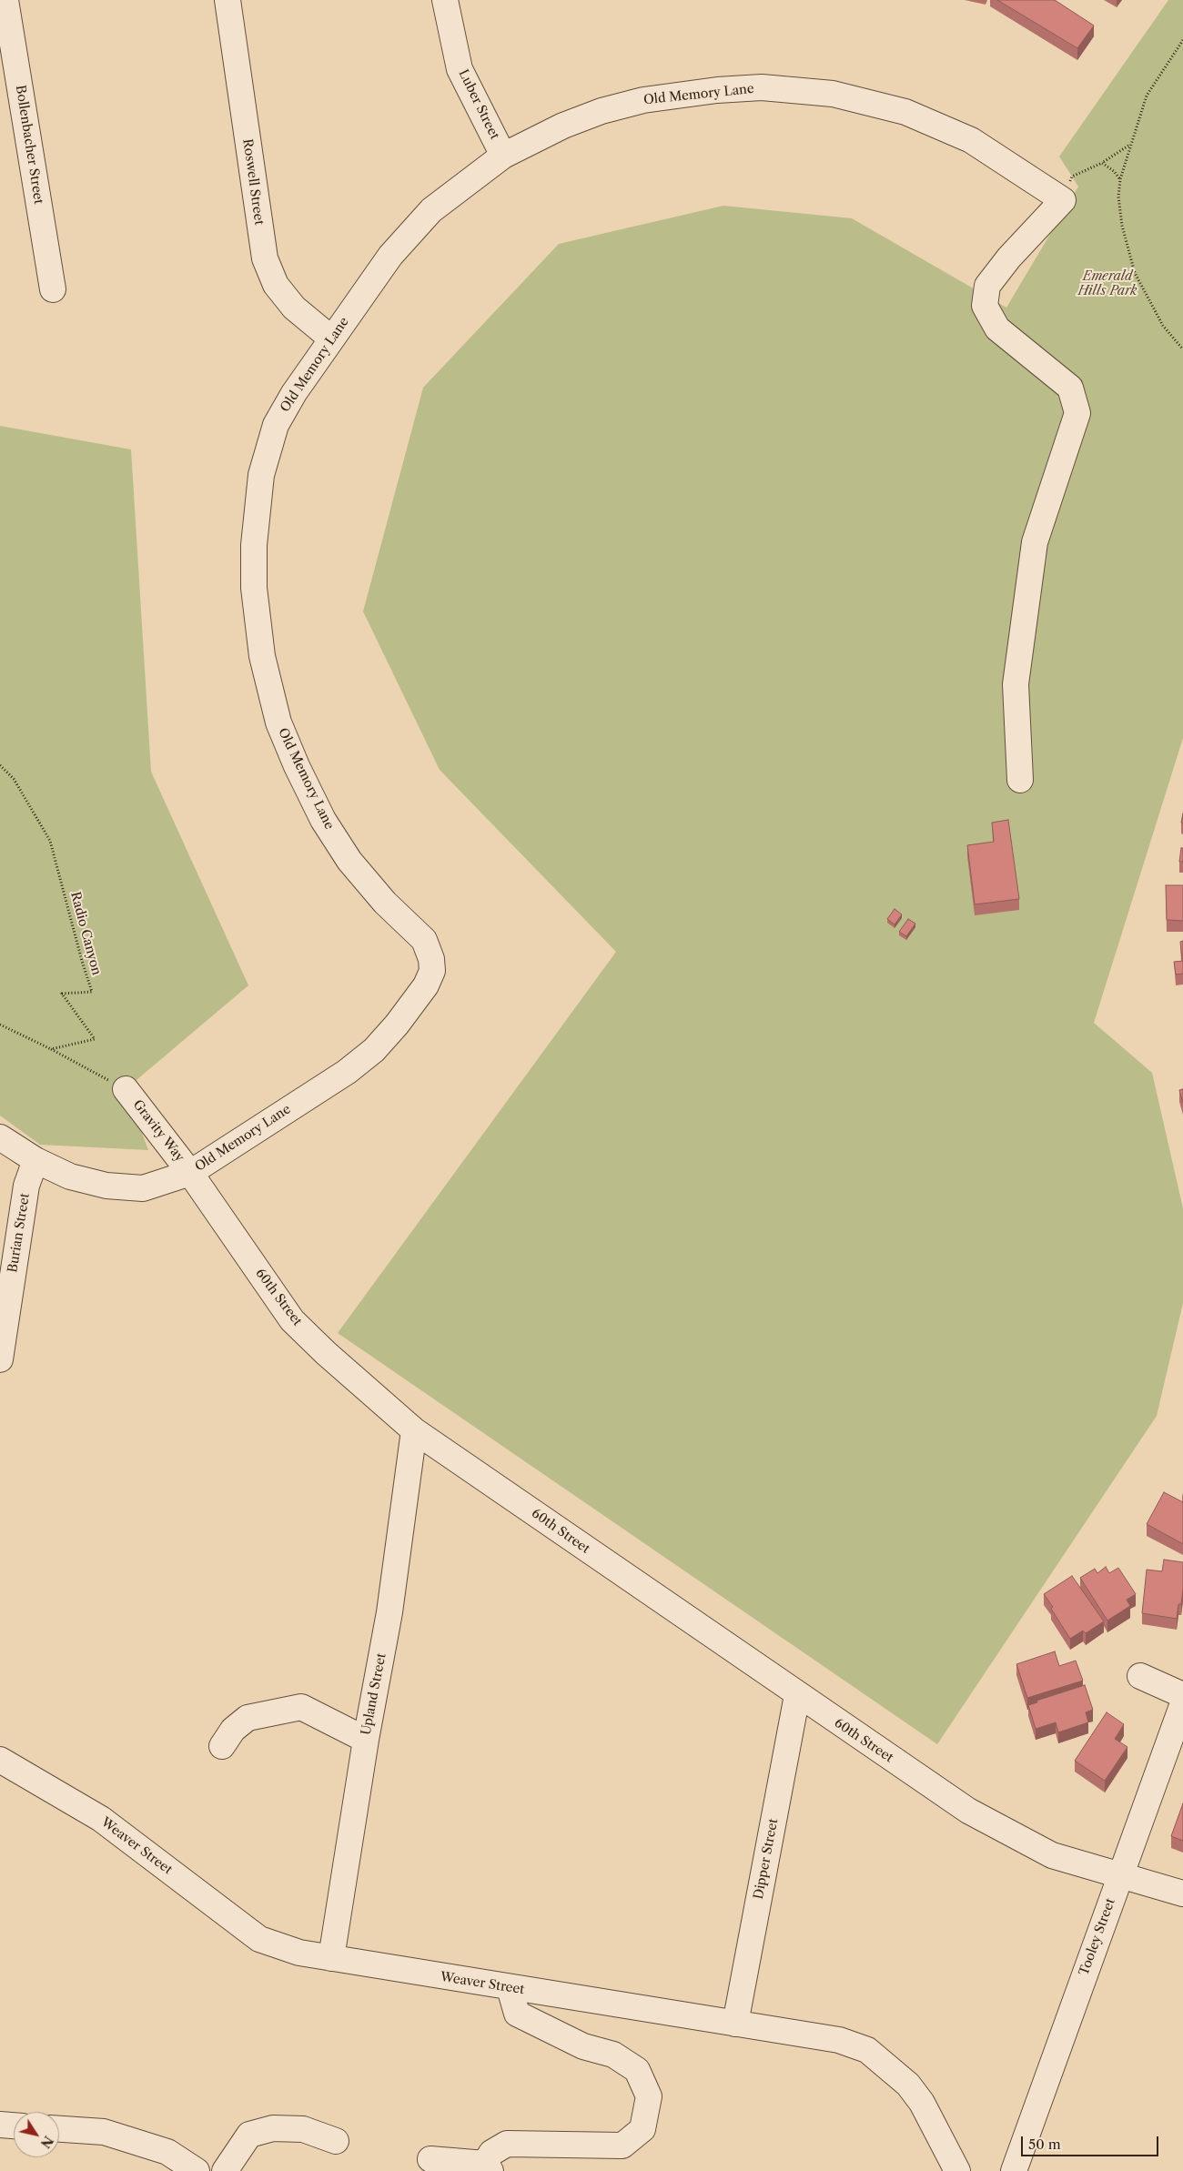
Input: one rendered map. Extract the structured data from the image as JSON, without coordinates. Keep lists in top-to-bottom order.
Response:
{
  "streets": {
    "street": [
      "Old Memory Lane",
      "Luber Street",
      "Bollenbacher Street",
      "Roswell Street",
      "Gravity Way",
      "Burian Street",
      "60th Street",
      "Upland Street",
      "Weaver Street",
      "Dipper Street",
      "Tooley Street"
    ],
    "path": ["Radio Canyon"]
  },
  "crossings": [
    ["Old Memory Lane", "Luber Street"],
    ["Old Memory Lane", "Roswell Street"],
    ["Old Memory Lane", "Gravity Way"],
    ["Old Memory Lane", "60th Street"],
    ["Gravity Way", "60th Street"],
    ["60th Street", "Upland Street"],
    ["60th Street", "Dipper Street"],
    ["60th Street", "Tooley Street"],
    ["Upland Street", "Weaver Street"],
    ["Weaver Street", "Dipper Street"]
  ],
  "parks": ["Emerald Hills Park"],
  "scale_bar": "50 m",
  "north": "bottom right"
}
